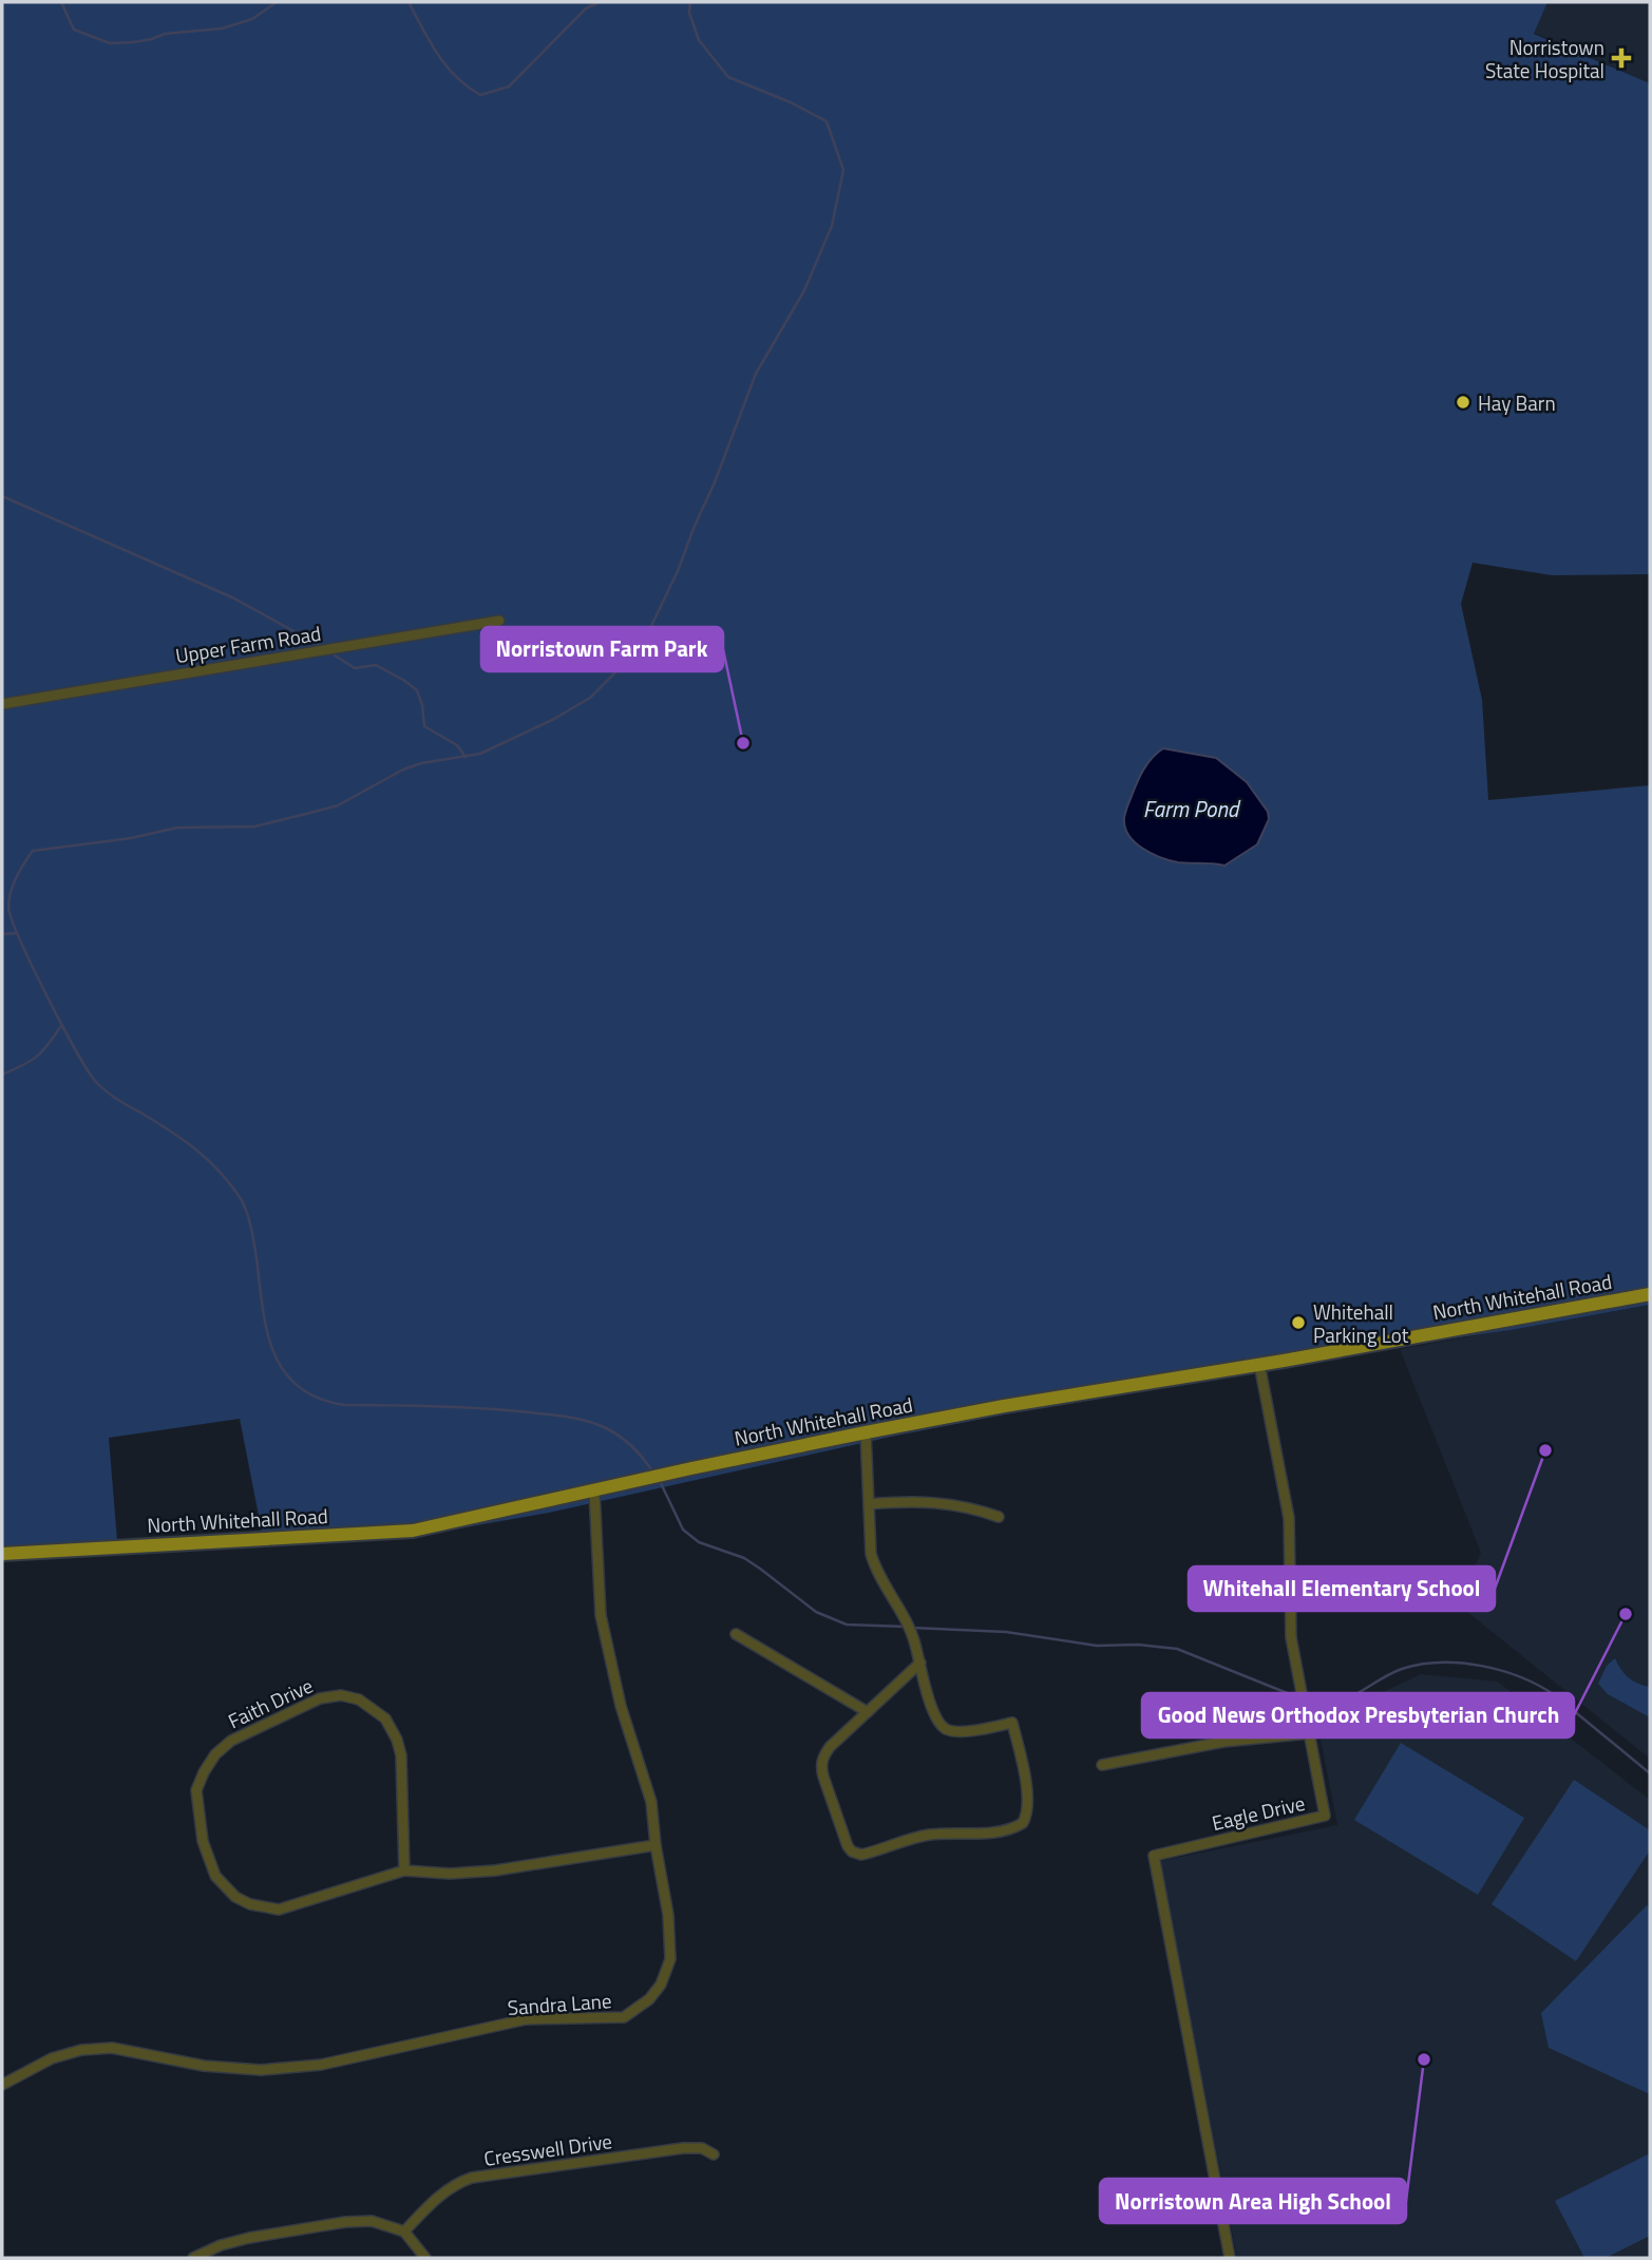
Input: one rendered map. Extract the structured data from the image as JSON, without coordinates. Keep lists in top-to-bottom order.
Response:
{
  "streets": {
    "main road": ["North Whitehall Road"],
    "street": [
      "Upper Farm Road",
      "Faith Drive",
      "Eagle Drive",
      "Sandra Lane",
      "Cresswell Drive"
    ]
  },
  "crossings": [
    ["North Whitehall Road", "Eagle Drive"],
    ["North Whitehall Road", "Sandra Lane"],
    ["Faith Drive", "Sandra Lane"]
  ],
  "water": ["Farm Pond"],
  "places": {
    "health": ["Norristown State Hospital"],
    "other": [
      "Hay Barn",
      "Norristown Farm Park",
      "Whitehall Parking Lot",
      "Whitehall Elementary School",
      "Good News Orthodox Presbyterian Church",
      "Norristown Area High School"
    ]
  }
}
